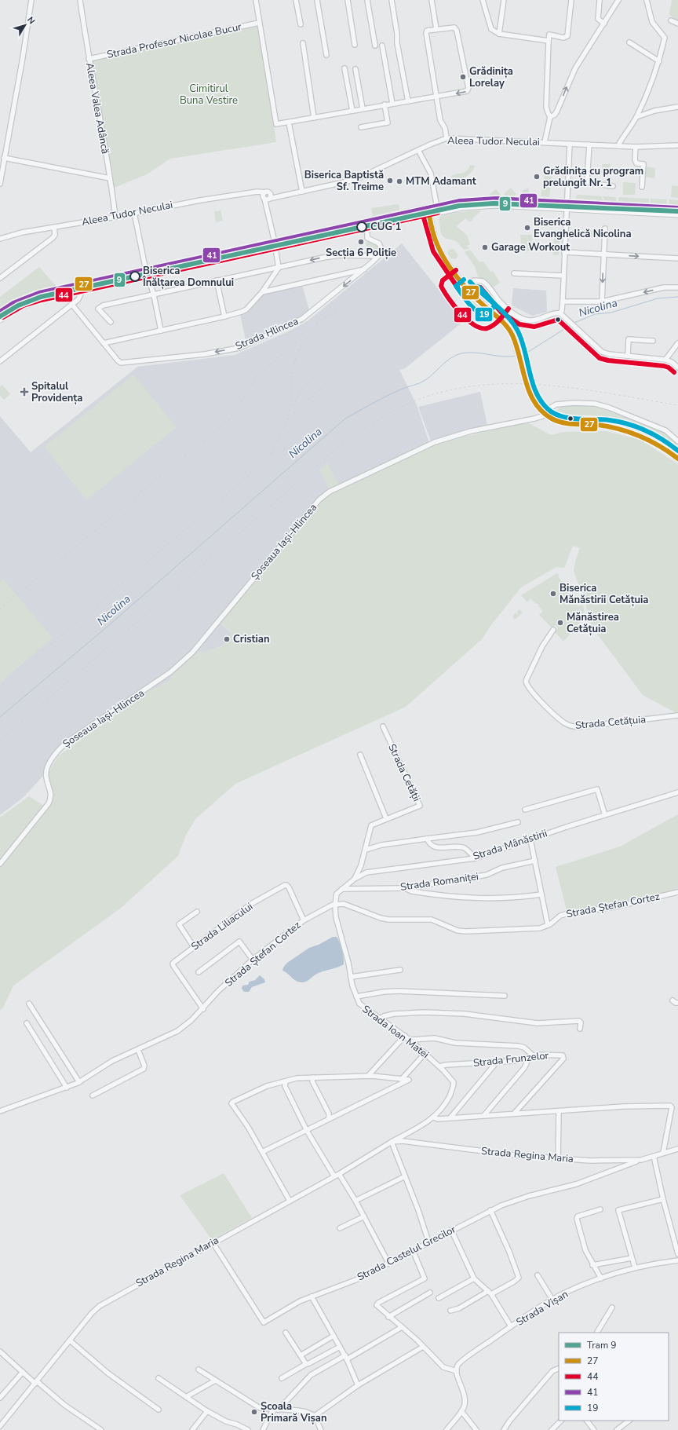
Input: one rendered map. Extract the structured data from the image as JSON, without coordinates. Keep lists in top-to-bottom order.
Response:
{
  "streets": {
    "street": [
      "Strada Profesor Nicolae Bucur",
      "Aleea Valea Adâncă",
      "Aleea Tudor Neculai",
      "Strada Hlincea",
      "Șoseaua Iași-Hlincea",
      "Strada Cetățuia",
      "Strada Cetății",
      "Strada Mânăstirii",
      "Strada Romaniței",
      "Strada Ștefan Cortez",
      "Strada Liliacului",
      "Strada Ioan Matei",
      "Strada Frunzelor",
      "Strada Regina Maria",
      "Strada Castelul Grecilor",
      "Strada Vișan"
    ]
  },
  "crossings": [
    ["Strada Profesor Nicolae Bucur", "Aleea Valea Adâncă"],
    ["Aleea Valea Adâncă", "Aleea Tudor Neculai"],
    ["Strada Cetății", "Strada Mânăstirii"],
    ["Strada Mânăstirii", "Strada Romaniței"],
    ["Strada Mânăstirii", "Strada Ștefan Cortez"],
    ["Strada Mânăstirii", "Strada Ioan Matei"],
    ["Strada Ștefan Cortez", "Strada Liliacului"],
    ["Strada Ștefan Cortez", "Strada Ioan Matei"],
    ["Strada Ioan Matei", "Strada Frunzelor"],
    ["Strada Ioan Matei", "Strada Regina Maria"],
    ["Strada Regina Maria", "Strada Castelul Grecilor"]
  ],
  "water": ["Nicolina"],
  "parks": ["Cimitirul Buna Vestire"],
  "places": {
    "other": [
      "Grădinița Lorelay",
      "Grădinița cu program prelungit Nr. 1",
      "Biserica Baptistă Sf. Treime",
      "MTM Adamant",
      "CUG 1",
      "Biserica Evanghelică Nicolina",
      "Secția 6 Poliție",
      "Garage Workout",
      "Biserica Înălțarea Domnului",
      "Biserica Mănăstirii Cetățuia",
      "Mănăstirea Cetățuia",
      "Cristian",
      "Școala Primară Vișan"
    ],
    "health": ["Spitalul Providența"]
  },
  "lines": [
    "transit line 41",
    "tram line 9",
    "transit line 27",
    "transit line 44",
    "transit line 19"
  ],
  "legend": [
    "Tram 9",
    "27",
    "44",
    "41",
    "19"
  ],
  "north": "top right"
}
